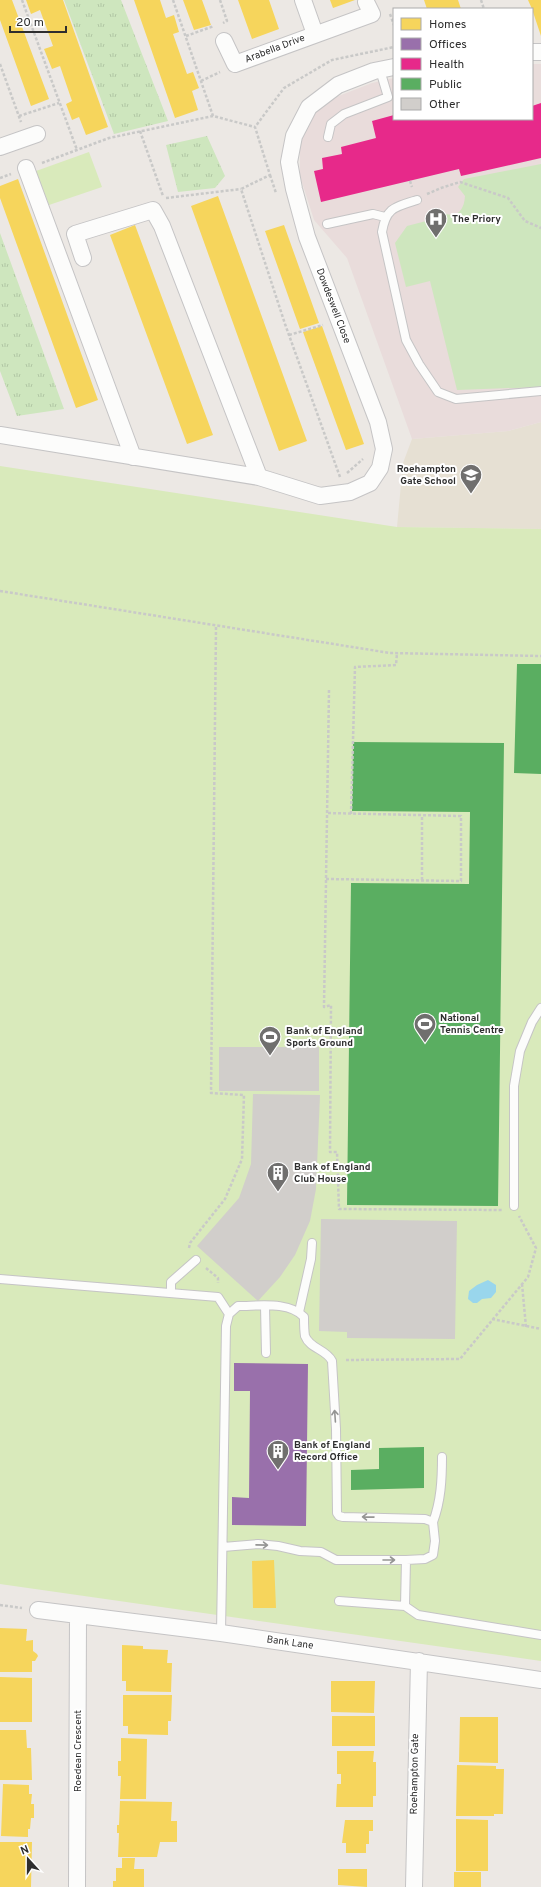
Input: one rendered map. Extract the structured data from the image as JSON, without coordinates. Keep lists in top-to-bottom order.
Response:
{
  "streets": {
    "street": [
      "Arabella Drive",
      "Dowdeswell Close",
      "Bank Lane",
      "Roedean Crescent",
      "Roehampton Gate"
    ]
  },
  "crossings": [
    ["Bank Lane", "Roedean Crescent"],
    ["Bank Lane", "Roehampton Gate"]
  ],
  "places": {
    "hospital": ["The Priory"],
    "school or university": ["Roehampton Gate School"],
    "sports": ["National Tennis Centre", "Bank of England Sports Ground"],
    "building": ["Bank of England Club House", "Bank of England Record Office"]
  },
  "legend": [
    "Homes",
    "Offices",
    "Health",
    "Public",
    "Other"
  ],
  "scale_bar": "20 m",
  "north": "top"
}
